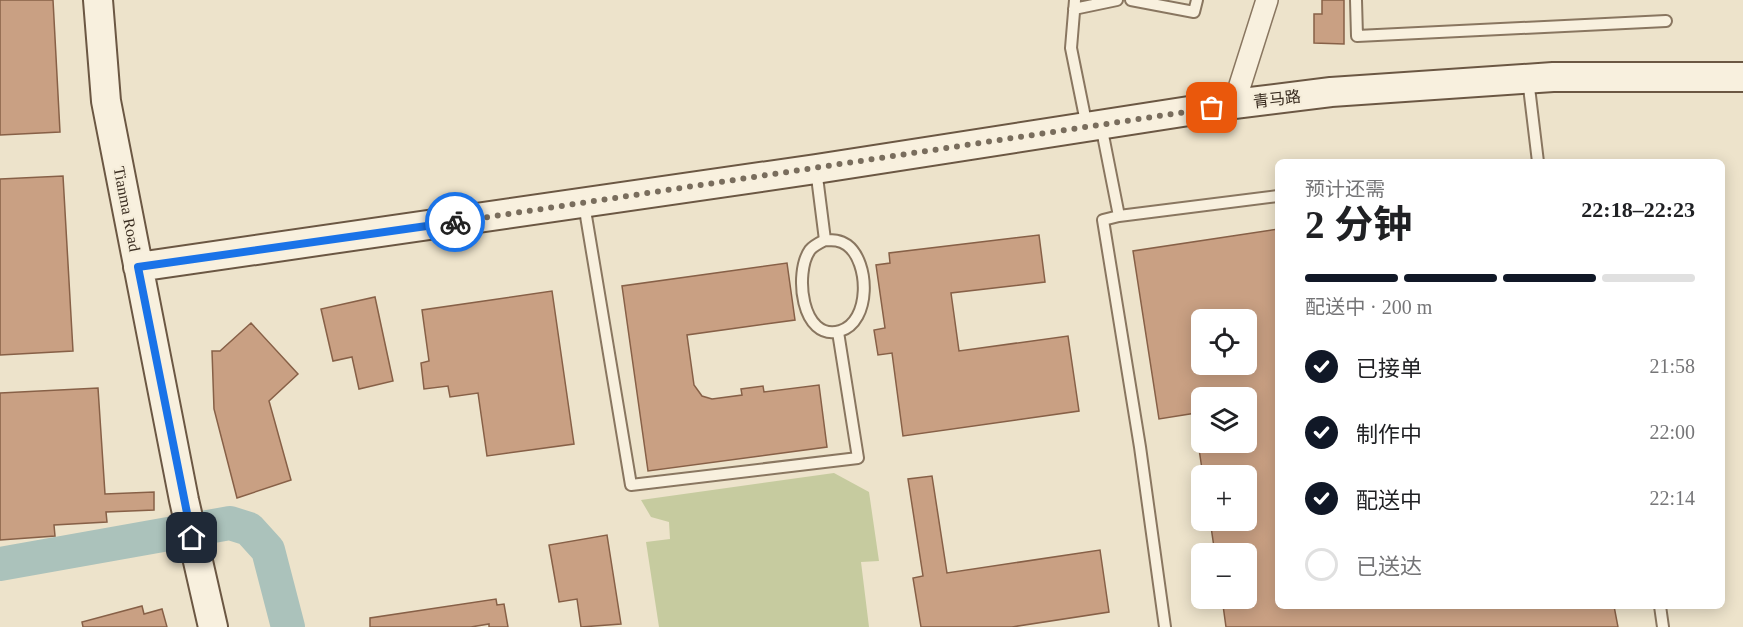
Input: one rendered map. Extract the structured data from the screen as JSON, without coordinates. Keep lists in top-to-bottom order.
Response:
{
  "streets": {
    "street": ["青马路", "Tianma Road"]
  },
  "crossings": [
    ["青马路", "Tianma Road"]
  ],
  "page": {
    "heading": ["2 分钟", "预计还需", "22:18–22:23"],
    "bar": "配送中 · 200 m",
    "map_buttons": ["+", "−"],
    "list": [
      ["已接单", "21:58"],
      ["制作中", "22:00"],
      ["配送中", "22:14"],
      "已送达"
    ]
  }
}
